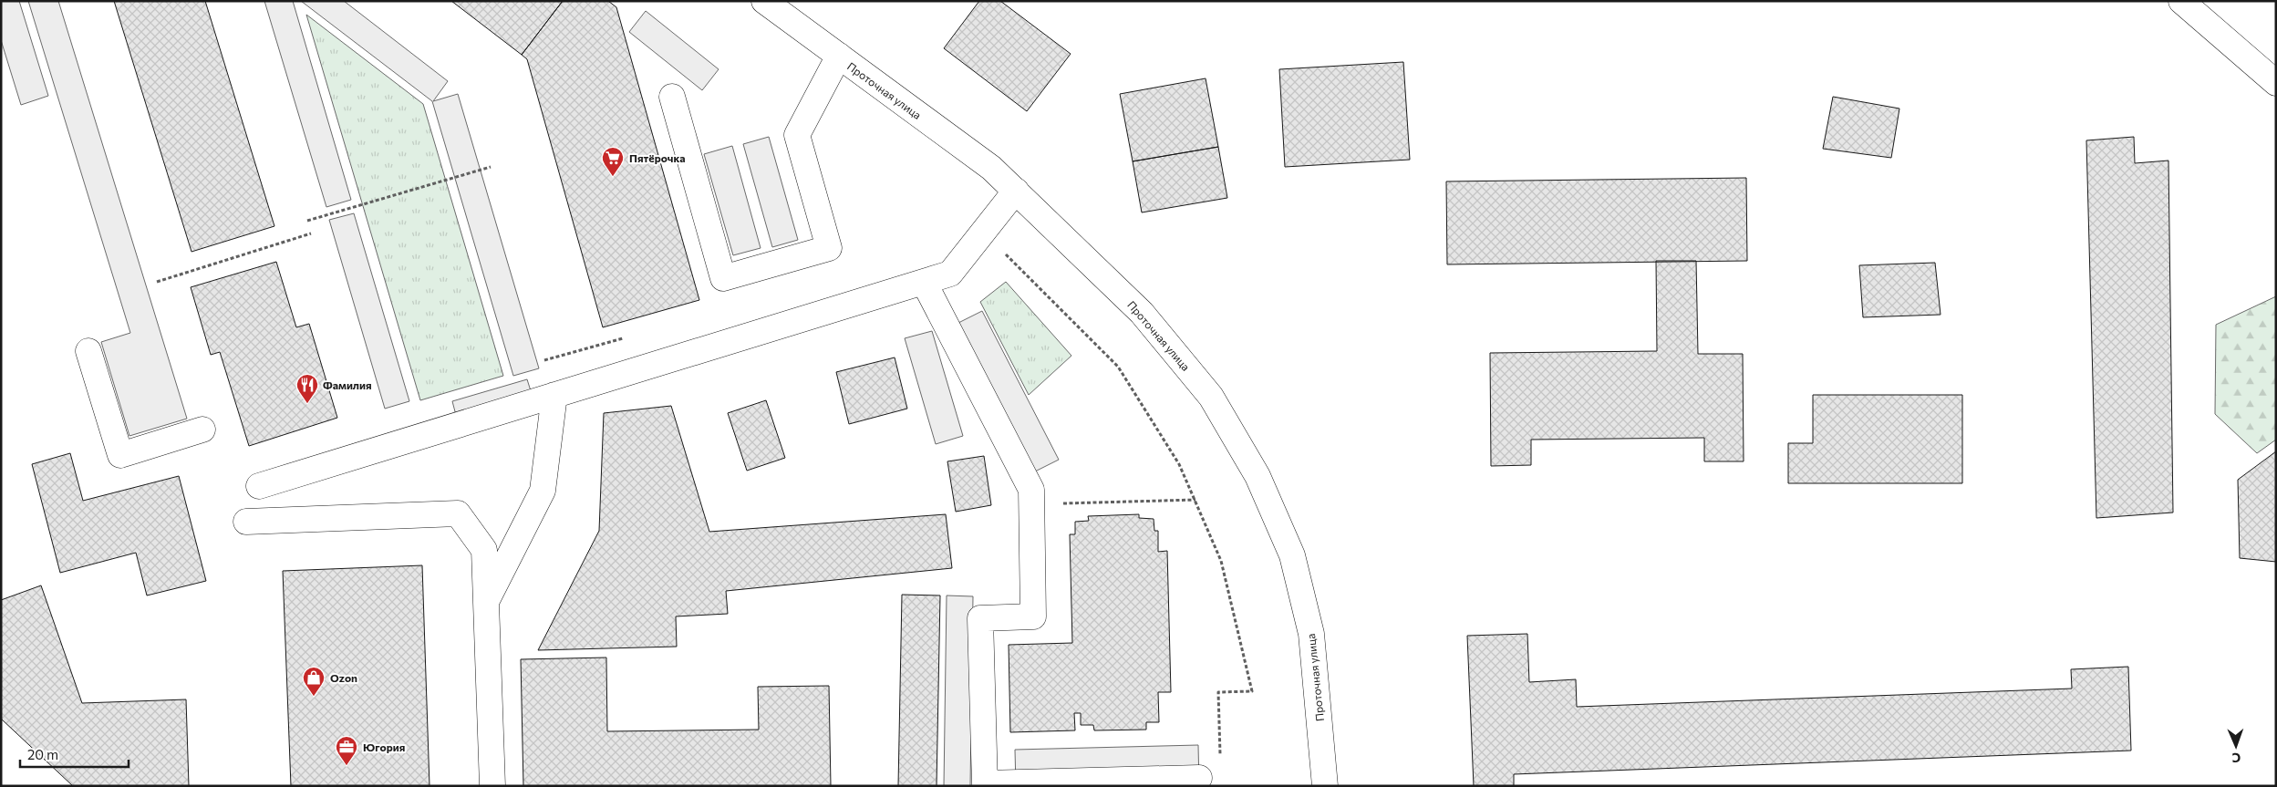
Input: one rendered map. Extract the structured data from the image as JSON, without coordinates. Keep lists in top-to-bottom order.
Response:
{
  "streets": {
    "main road": ["Проточная улица"]
  },
  "places": {
    "supermarket": ["Пятёрочка"],
    "restaurant": ["Фамилия"],
    "shop": ["Ozon"],
    "office": ["Югория"]
  },
  "scale_bar": "20 m",
  "north": "bottom"
}
